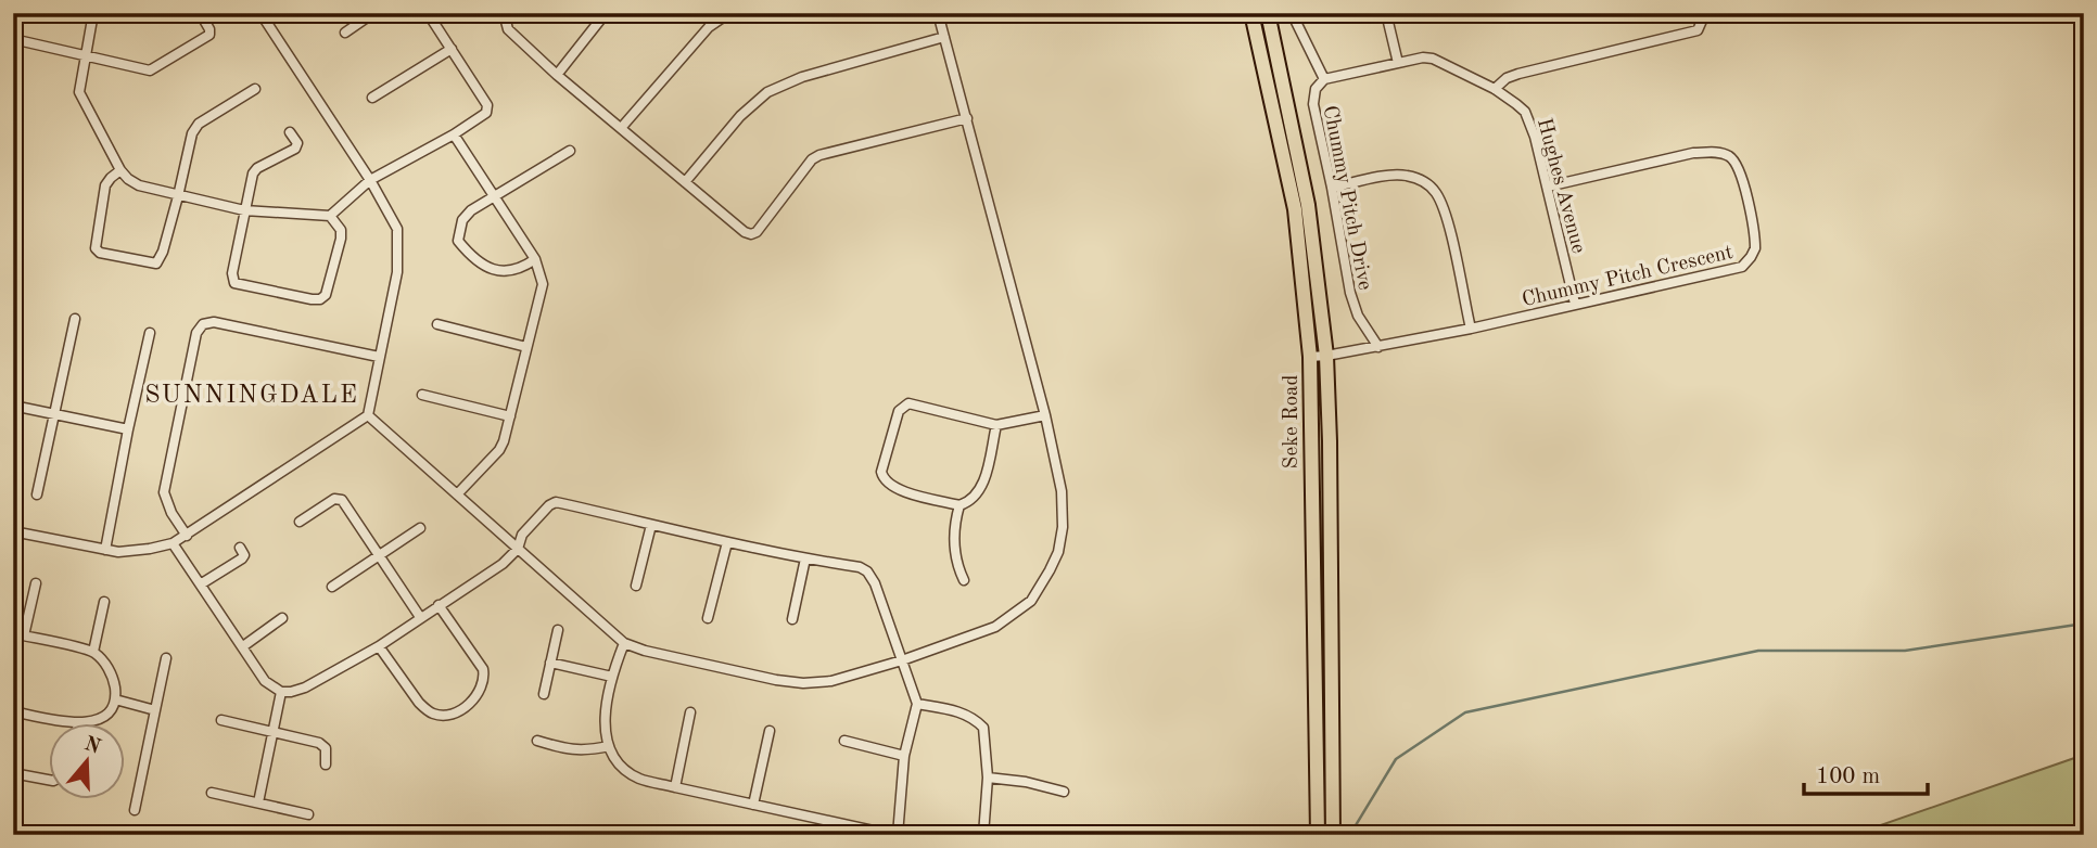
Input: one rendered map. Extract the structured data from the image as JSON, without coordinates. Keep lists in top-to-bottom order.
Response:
{
  "streets": {
    "main road": ["Seke Road"],
    "street": ["Hughes Avenue", "Chummy Pitch Drive", "Chummy Pitch Crescent"]
  },
  "crossings": [
    ["Hughes Avenue", "Chummy Pitch Drive"],
    ["Hughes Avenue", "Chummy Pitch Crescent"],
    ["Chummy Pitch Drive", "Chummy Pitch Crescent"],
    ["Chummy Pitch Crescent", "Seke Road"]
  ],
  "districts": ["SUNNINGDALE"],
  "scale_bar": "100 m",
  "north": "top"
}
